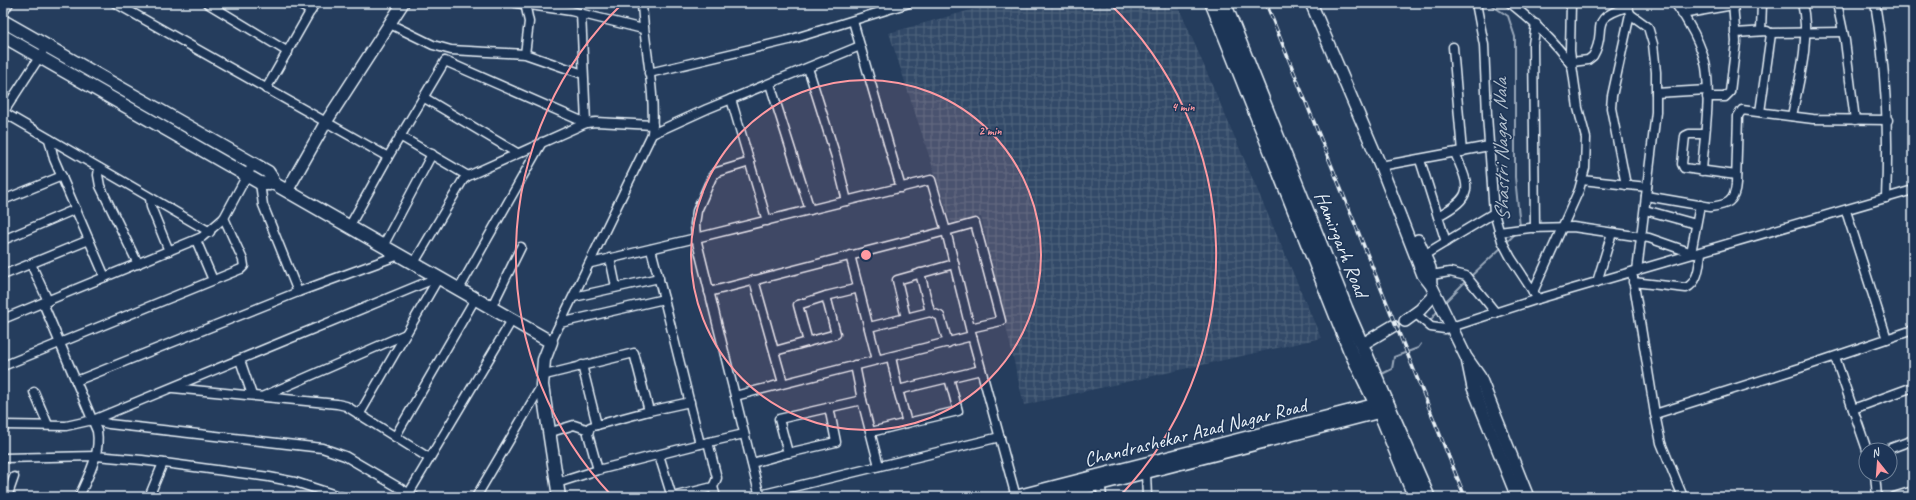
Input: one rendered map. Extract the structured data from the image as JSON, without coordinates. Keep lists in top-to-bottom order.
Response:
{
  "streets": {
    "main road": ["Hamirgarh Road"],
    "street": ["Chandrashekar Azad Nagar Road"]
  },
  "crossings": [
    ["Hamirgarh Road", "Chandrashekar Azad Nagar Road"]
  ],
  "water": ["Shastri Nagar Nala"],
  "north": "top",
  "rings": ["4 min", "2 min"]
}
